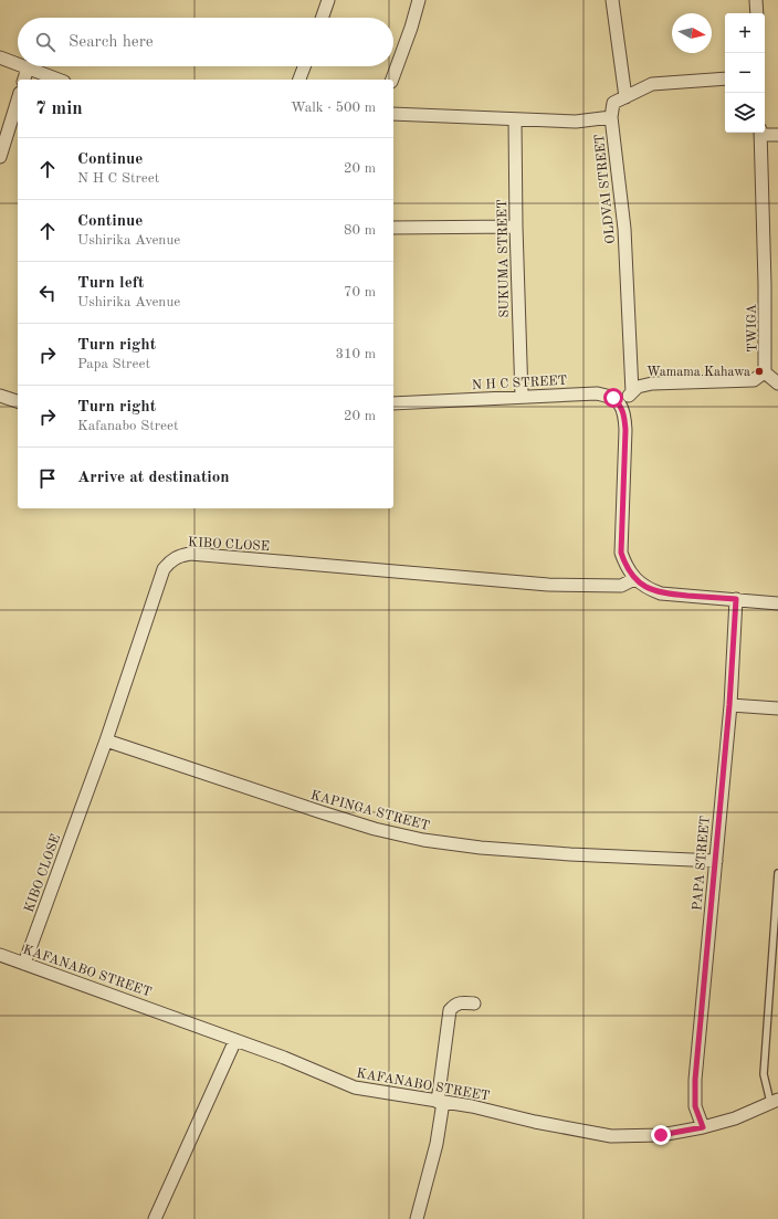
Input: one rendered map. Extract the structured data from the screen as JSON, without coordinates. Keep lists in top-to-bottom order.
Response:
{
  "streets": {
    "street": [
      "OLDVAI STREET",
      "SUKUMA STREET",
      "TWIGA",
      "N H C STREET",
      "KIBO CLOSE",
      "KAPINGA STREET",
      "PAPA STREET",
      "KAFANABO STREET"
    ]
  },
  "crossings": [
    ["SUKUMA STREET", "N H C STREET"],
    ["KIBO CLOSE", "KAPINGA STREET"],
    ["KIBO CLOSE", "KAFANABO STREET"],
    ["KAPINGA STREET", "PAPA STREET"],
    ["PAPA STREET", "KAFANABO STREET"]
  ],
  "places": ["Wamama Kahawa"],
  "north": "right",
  "page": {
    "map_buttons": ["+", "−"],
    "search": "Search here",
    "heading": ["7 min", "Walk · 500 m"],
    "list": [
      ["Continue", "N H C Street", "20 m"],
      ["Continue", "Ushirika Avenue", "80 m"],
      ["Turn left", "Ushirika Avenue", "70 m"],
      ["Turn right", "Papa Street", "310 m"],
      ["Turn right", "Kafanabo Street", "20 m"],
      "Arrive at destination"
    ]
  }
}
